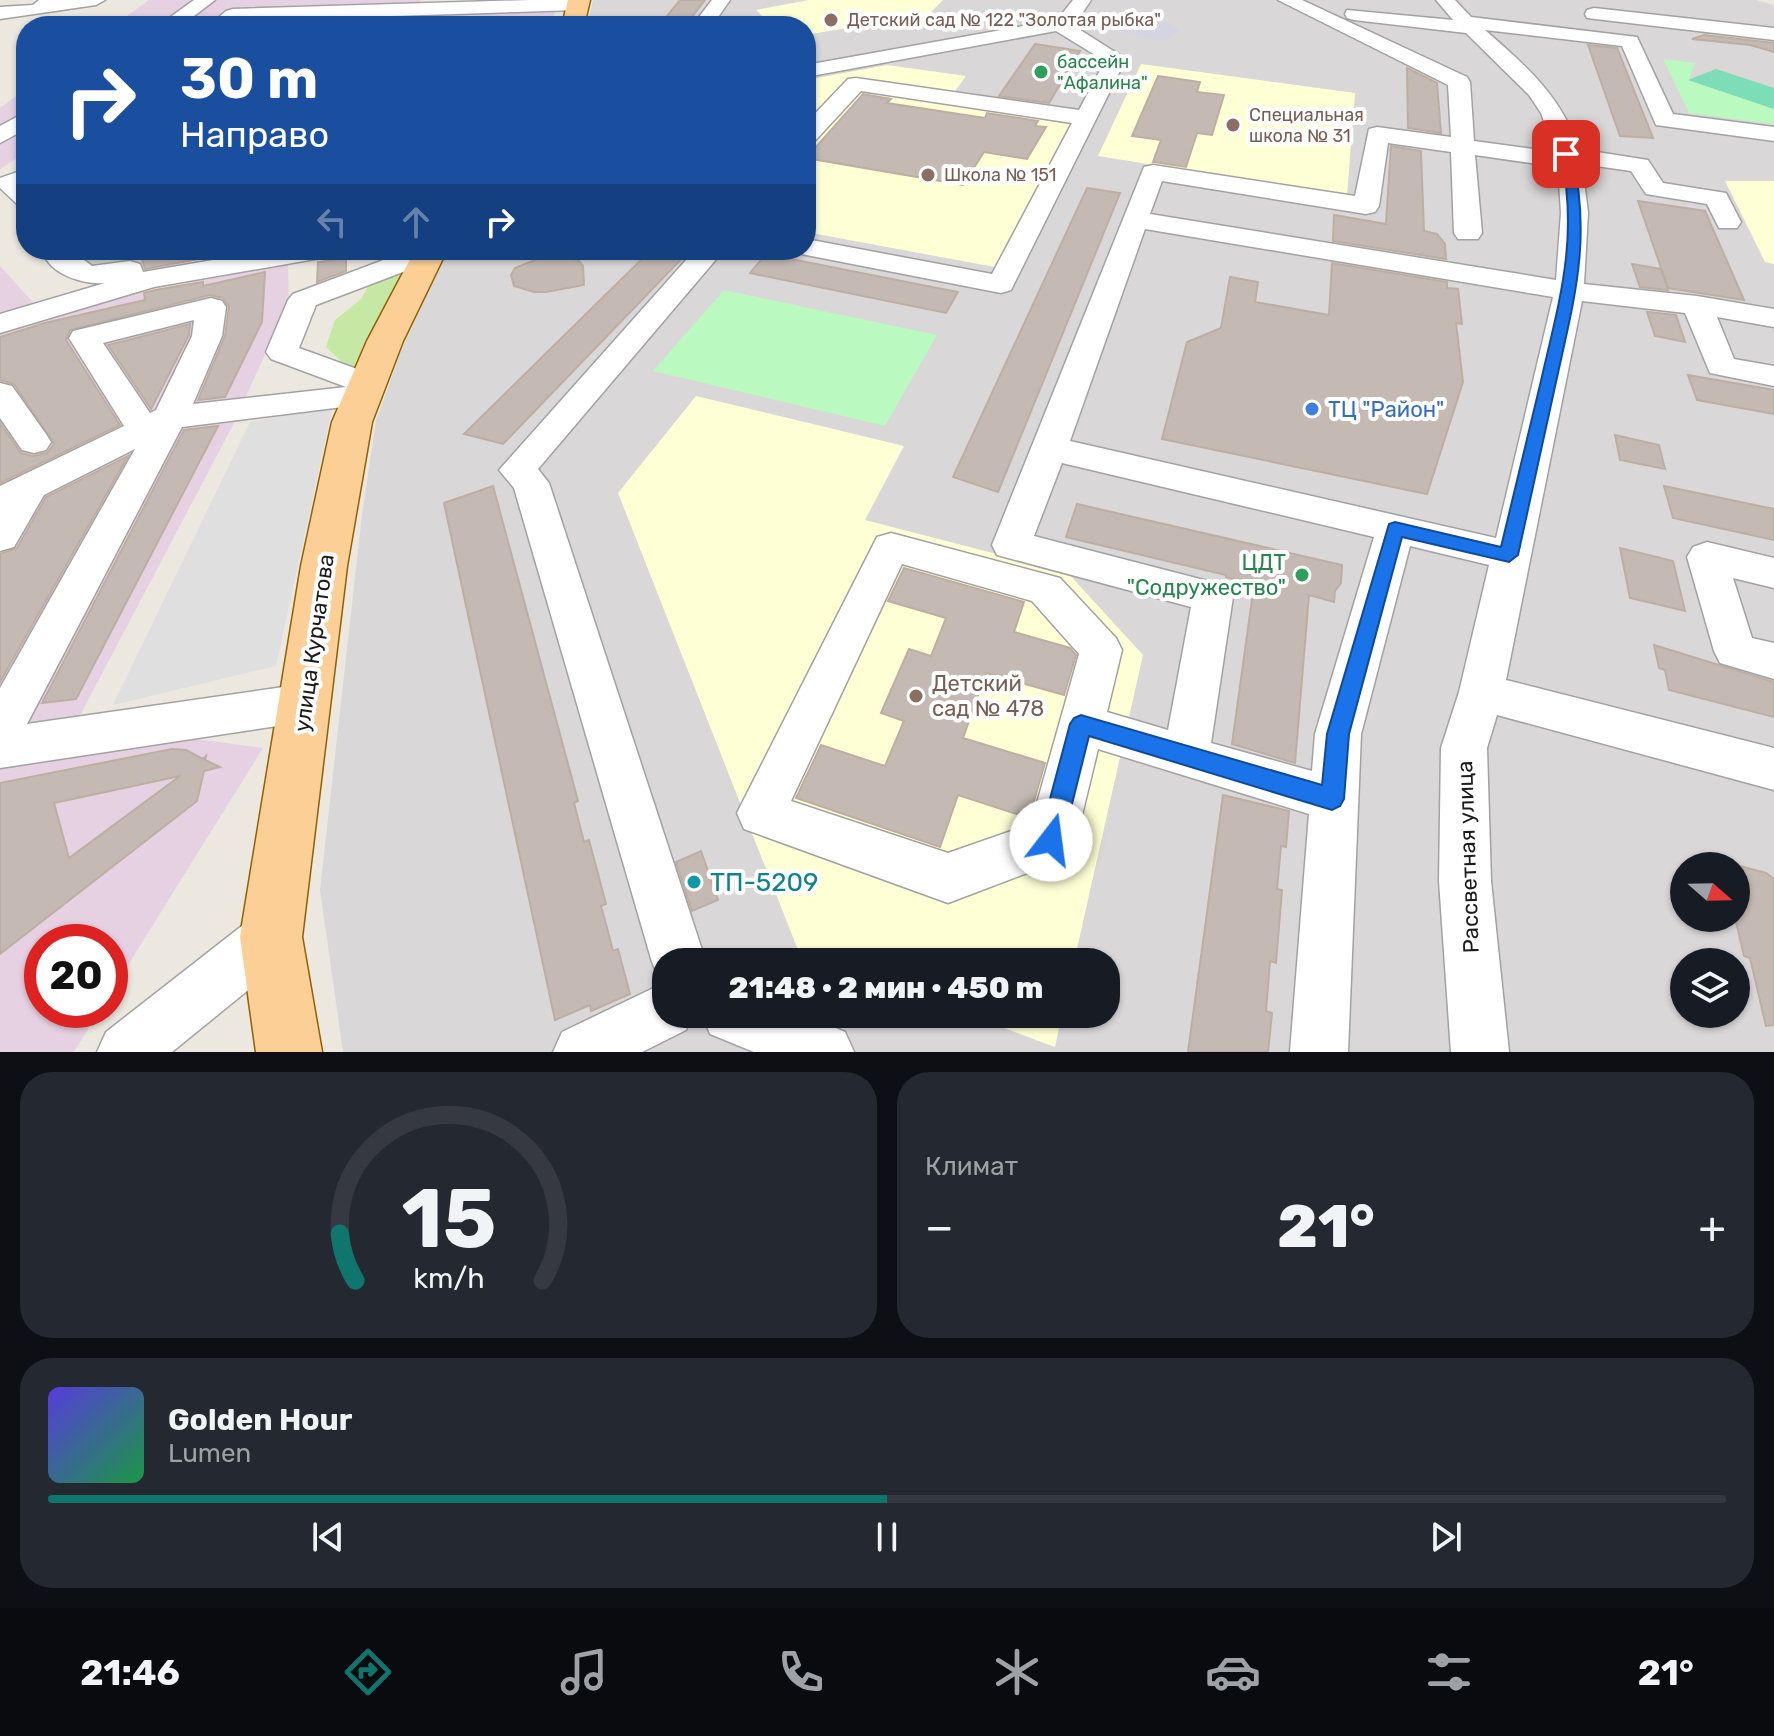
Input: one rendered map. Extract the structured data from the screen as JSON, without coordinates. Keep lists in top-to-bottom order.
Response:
{
  "streets": {
    "main road": ["улица Курчатова"],
    "street": ["Рассветная улица"]
  },
  "places": [
    "Детский сад № 122 \"Золотая рыбка\"",
    "бассейн \"Афалина\"",
    "Специальная школа № 31",
    "Школа № 151",
    "ТЦ \"Район\"",
    "ЦДТ \"Содружество\"",
    "Детский сад № 478",
    "ТП-5209"
  ],
  "north": "right",
  "page": {
    "turn": ["30 m", "Направо"],
    "limit": "20",
    "trip": "21:48 · 2 мин · 450 m",
    "tile": "Климат",
    "heat": ["−", "21°", "+"],
    "song": ["Golden Hour", "Lumen"],
    "tabs": ["21:46", "21°"],
    "gauge": ["15", "km/h"]
  }
}
